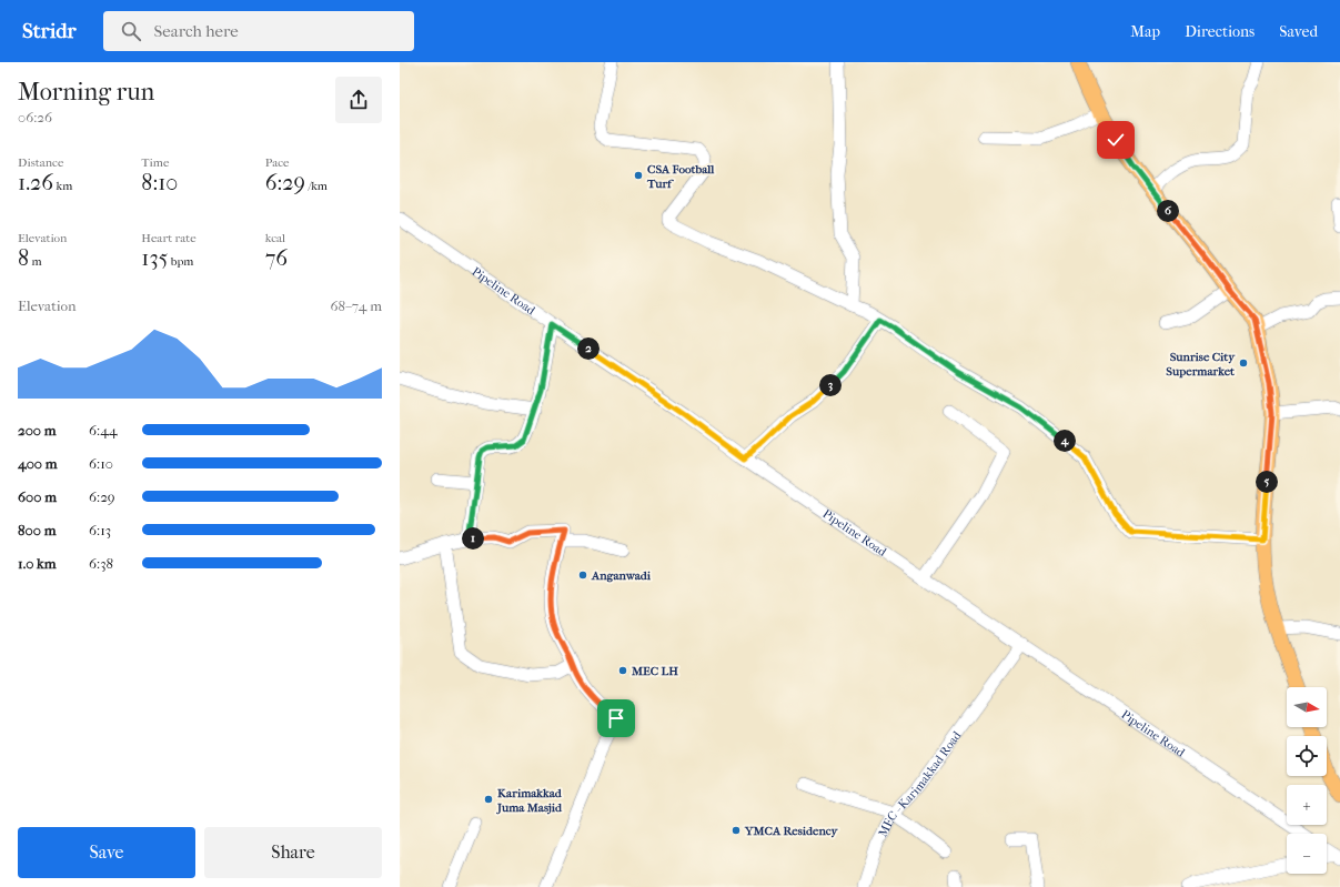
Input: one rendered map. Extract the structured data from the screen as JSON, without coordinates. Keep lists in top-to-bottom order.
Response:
{
  "streets": {
    "street": ["Pipeline Road", "MEC - Karimakkad Road"]
  },
  "crossings": [
    ["Pipeline Road", "MEC - Karimakkad Road"]
  ],
  "places": [
    "CSA Football Turf",
    "Sunrise City Supermarket",
    "Anganwadi",
    "MEC LH",
    "Karimakkad Juma Masjid",
    "YMCA Residency"
  ],
  "north": "right",
  "page": {
    "header": "Stridr",
    "search": "Search here",
    "nav": ["Map", "Directions", "Saved"],
    "heading": ["Morning run", "06:26"],
    "stats": [
      ["Distance", "1.26 km"],
      ["Time", "8:10"],
      ["Pace", "6:29 /km"],
      ["Elevation", "8 m"],
      ["Heart rate", "135 bpm"],
      ["kcal", "76"]
    ],
    "pins": [
      "6",
      "2",
      "3",
      "4",
      "5",
      "1"
    ],
    "chart": ["Elevation", "68–74 m"],
    "list": [
      {
        "name": "200 m",
        "note": "6:44"
      },
      {
        "name": "400 m",
        "note": "6:10"
      },
      {
        "name": "600 m",
        "note": "6:29"
      },
      {
        "name": "800 m",
        "note": "6:13"
      },
      {
        "name": "1.0 km",
        "note": "6:38"
      }
    ],
    "map_buttons": ["+", "−"],
    "buttons": ["Save", "Share"]
  }
}
